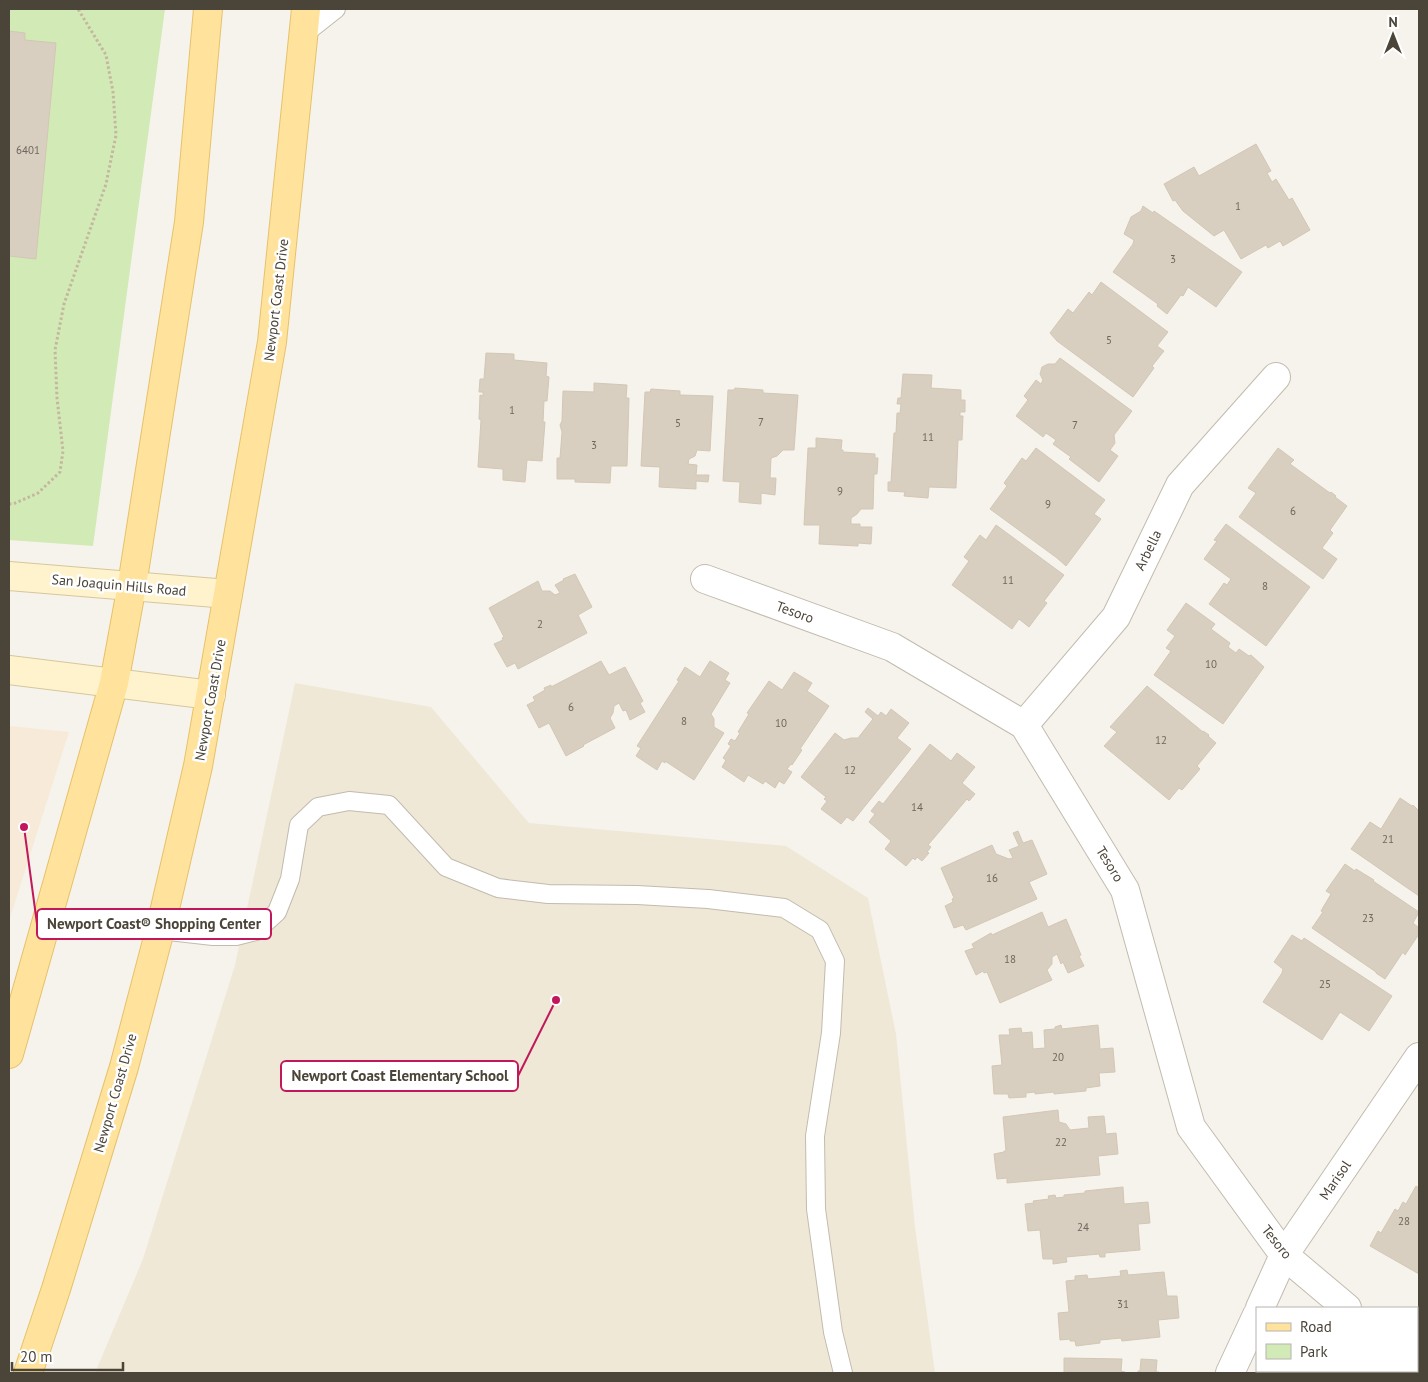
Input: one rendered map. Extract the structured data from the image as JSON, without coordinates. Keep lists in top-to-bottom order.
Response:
{
  "streets": {
    "main road": ["Newport Coast Drive", "San Joaquin Hills Road"],
    "street": ["Arbella", "Tesoro", "Marisol"]
  },
  "crossings": [
    ["Newport Coast Drive", "San Joaquin Hills Road"],
    ["Arbella", "Tesoro"],
    ["Tesoro", "Marisol"]
  ],
  "places": ["Newport Coast® Shopping Center", "Newport Coast Elementary School"],
  "house_numbers": [
    "6401",
    "1",
    "3",
    "5",
    "1",
    "7",
    "5",
    "7",
    "11",
    "3",
    "9",
    "9",
    "6",
    "11",
    "8",
    "2",
    "10",
    "6",
    "8",
    "10",
    "12",
    "12",
    "14",
    "21",
    "16",
    "23",
    "18",
    "25",
    "20",
    "22",
    "28",
    "24",
    "31"
  ],
  "legend": ["Road", "Park"],
  "scale_bar": "20 m",
  "north": "top"
}
